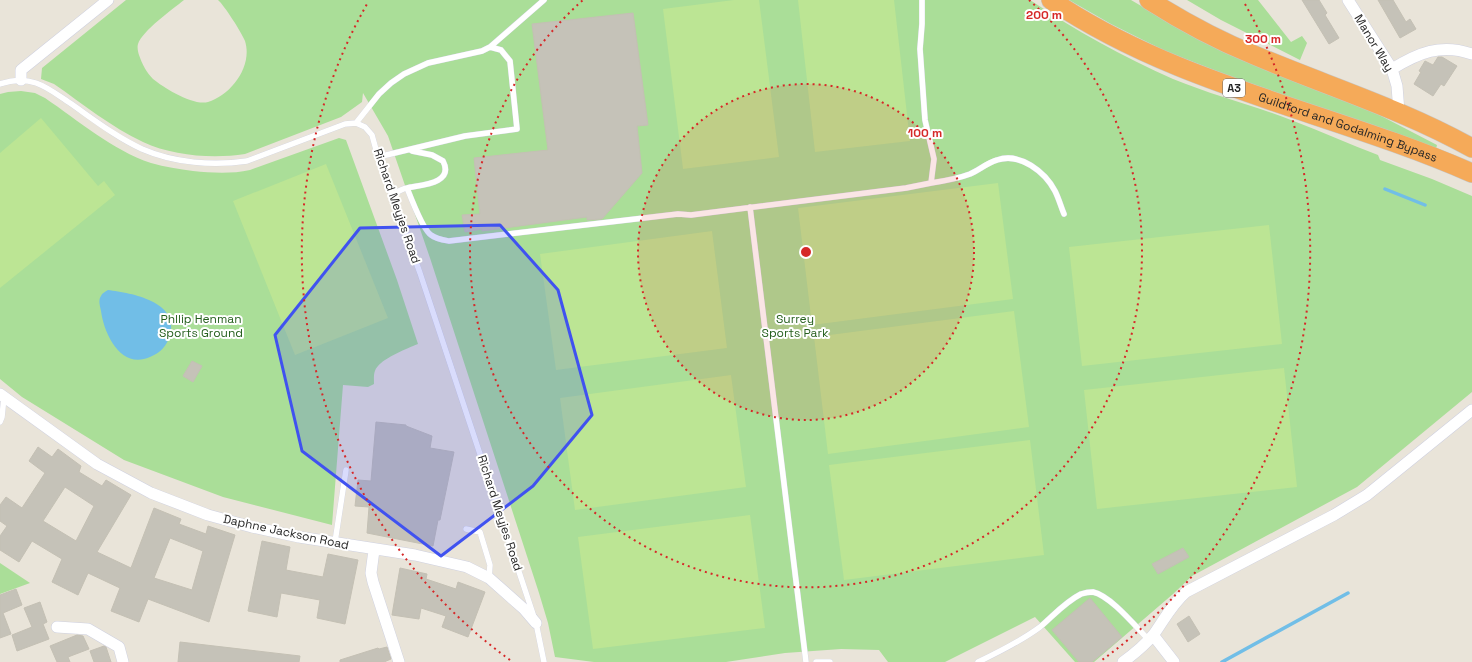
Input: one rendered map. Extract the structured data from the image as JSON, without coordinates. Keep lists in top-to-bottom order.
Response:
{
  "streets": {
    "highway": ["A3", "Guildford and Godalming Bypass"],
    "street": ["Manor Way", "Daphne Jackson Road"],
    "lane": ["Richard Meyjes Road"]
  },
  "crossings": [
    ["Richard Meyjes Road", "Daphne Jackson Road"]
  ],
  "parks": ["Phllip Henman Sports Ground", "Surrey Sports Park"],
  "rings": ["200 m", "300 m", "100 m"]
}
